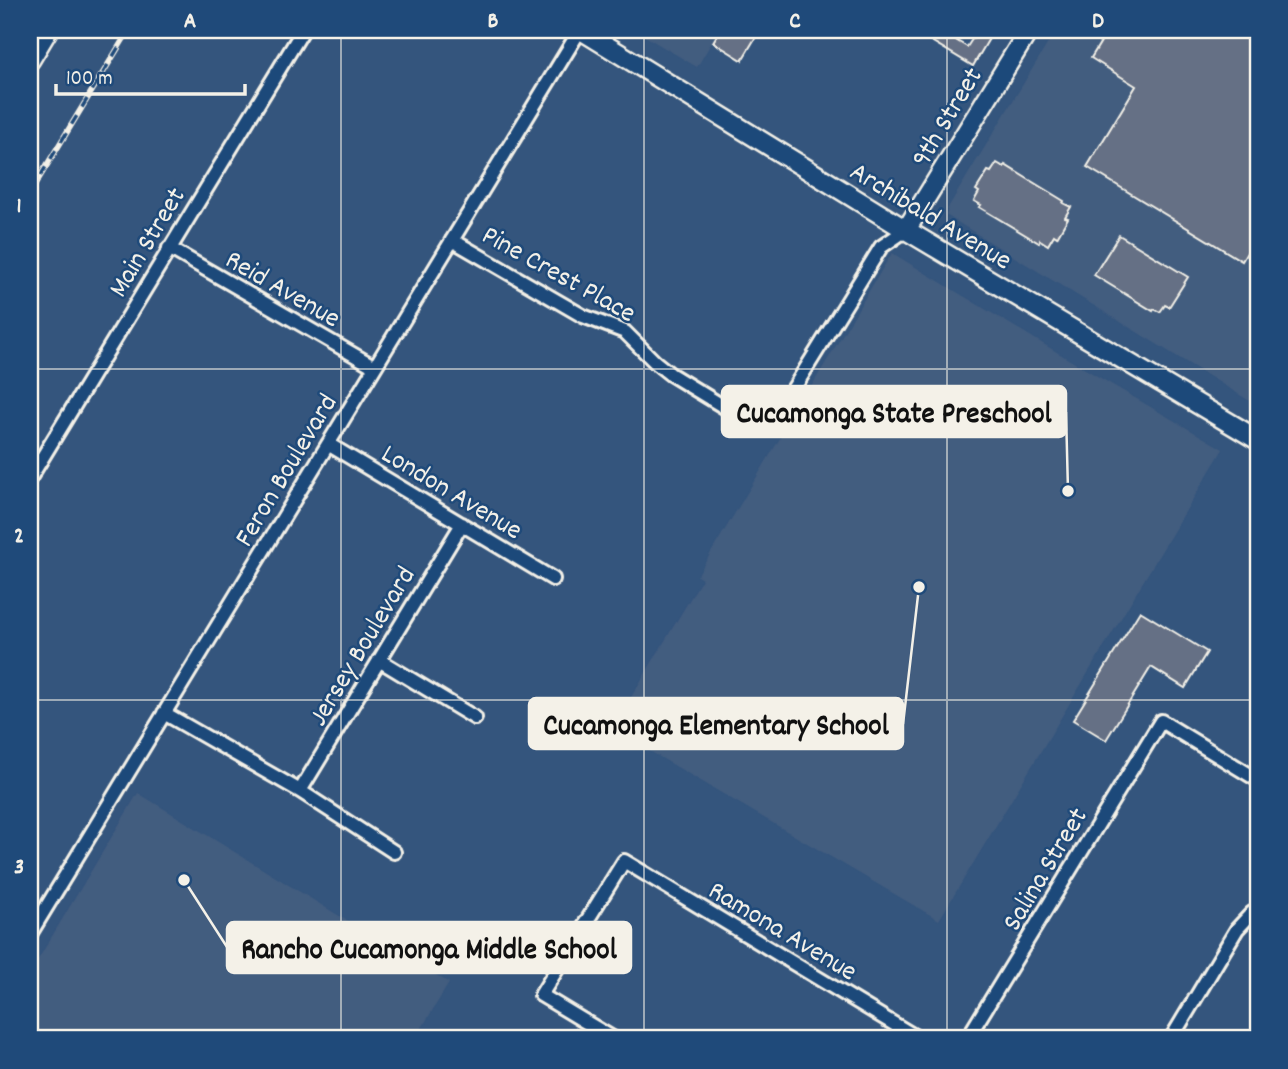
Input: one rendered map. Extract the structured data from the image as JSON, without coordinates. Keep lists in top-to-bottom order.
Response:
{
  "streets": {
    "main road": ["9th Street", "Archibald Avenue"],
    "street": [
      "Main Street",
      "Pine Crest Place",
      "Reid Avenue",
      "Feron Boulevard",
      "London Avenue",
      "Jersey Boulevard",
      "Salina Street",
      "Ramona Avenue"
    ]
  },
  "crossings": [
    ["9th Street", "Archibald Avenue"],
    ["9th Street", "Pine Crest Place"],
    ["Archibald Avenue", "Pine Crest Place"],
    ["Archibald Avenue", "Feron Boulevard"],
    ["Main Street", "Reid Avenue"],
    ["Pine Crest Place", "Feron Boulevard"],
    ["Reid Avenue", "Feron Boulevard"],
    ["Feron Boulevard", "London Avenue"],
    ["London Avenue", "Jersey Boulevard"]
  ],
  "places": ["Cucamonga State Preschool", "Cucamonga Elementary School", "Rancho Cucamonga Middle School"],
  "scale_bar": "100 m",
  "grid": {
    "columns": [
      "A",
      "B",
      "C",
      "D"
    ],
    "rows": ["1", "2", "3"]
  }
}
